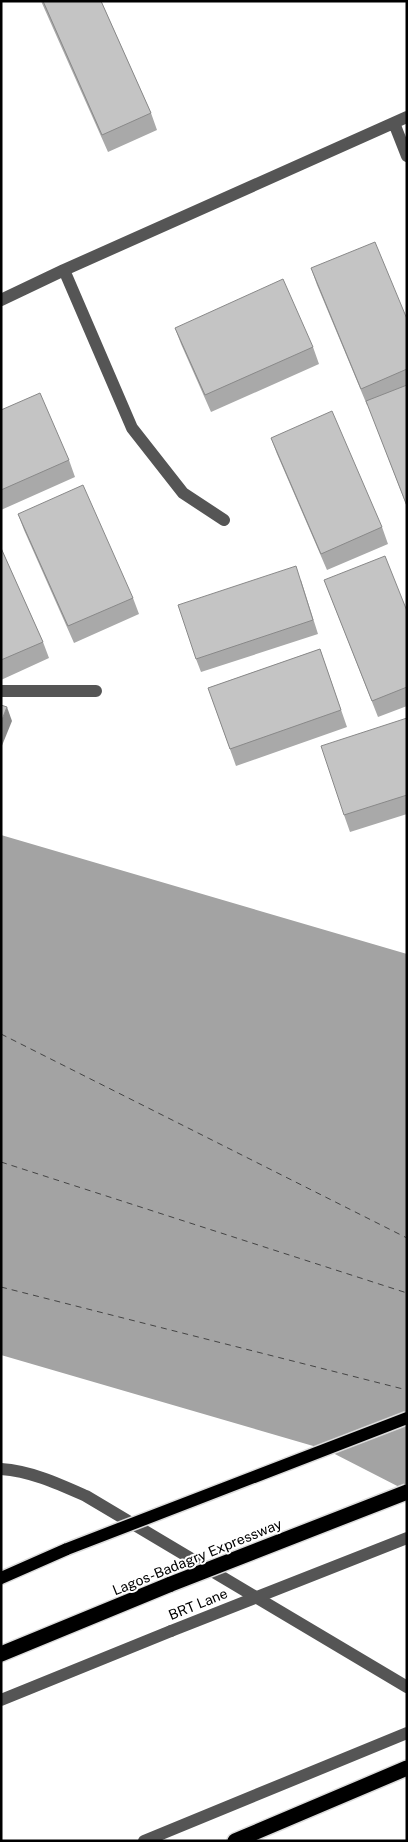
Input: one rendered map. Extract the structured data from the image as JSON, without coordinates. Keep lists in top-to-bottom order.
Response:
{
  "streets": {
    "highway": ["Lagos-Badagry Expressway"],
    "street": ["BRT Lane"]
  }
}
